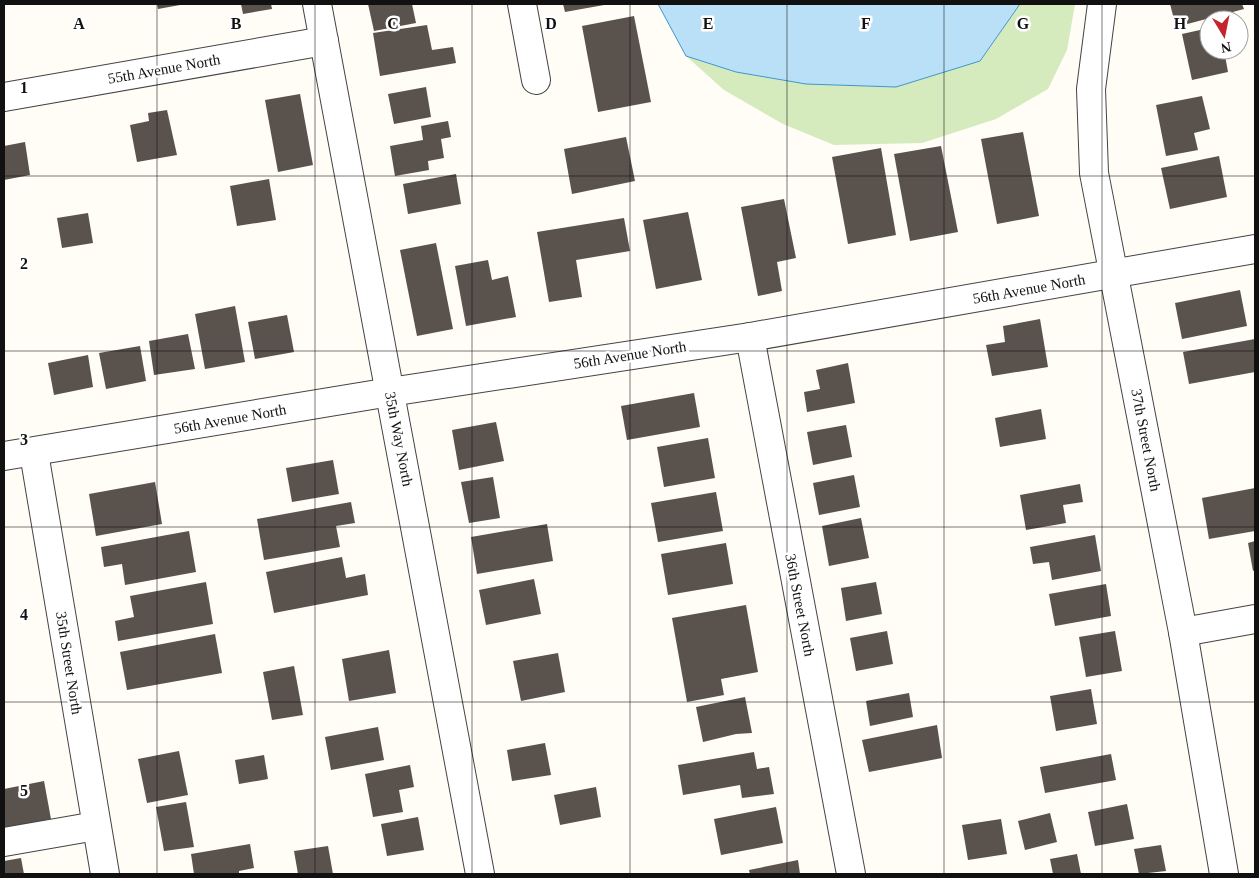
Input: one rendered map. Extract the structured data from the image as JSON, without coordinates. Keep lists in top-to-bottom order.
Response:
{
  "streets": {
    "street": [
      "55th Avenue North",
      "56th Avenue North",
      "35th Way North",
      "37th Street North",
      "36th Street North",
      "35th Street North"
    ]
  },
  "crossings": [
    ["55th Avenue North", "35th Way North"],
    ["56th Avenue North", "35th Way North"],
    ["56th Avenue North", "37th Street North"],
    ["56th Avenue North", "36th Street North"],
    ["56th Avenue North", "35th Street North"]
  ],
  "north": "bottom",
  "grid": {
    "columns": [
      "A",
      "B",
      "C",
      "D",
      "E",
      "F",
      "G",
      "H"
    ],
    "rows": [
      "1",
      "2",
      "3",
      "4",
      "5"
    ]
  }
}
